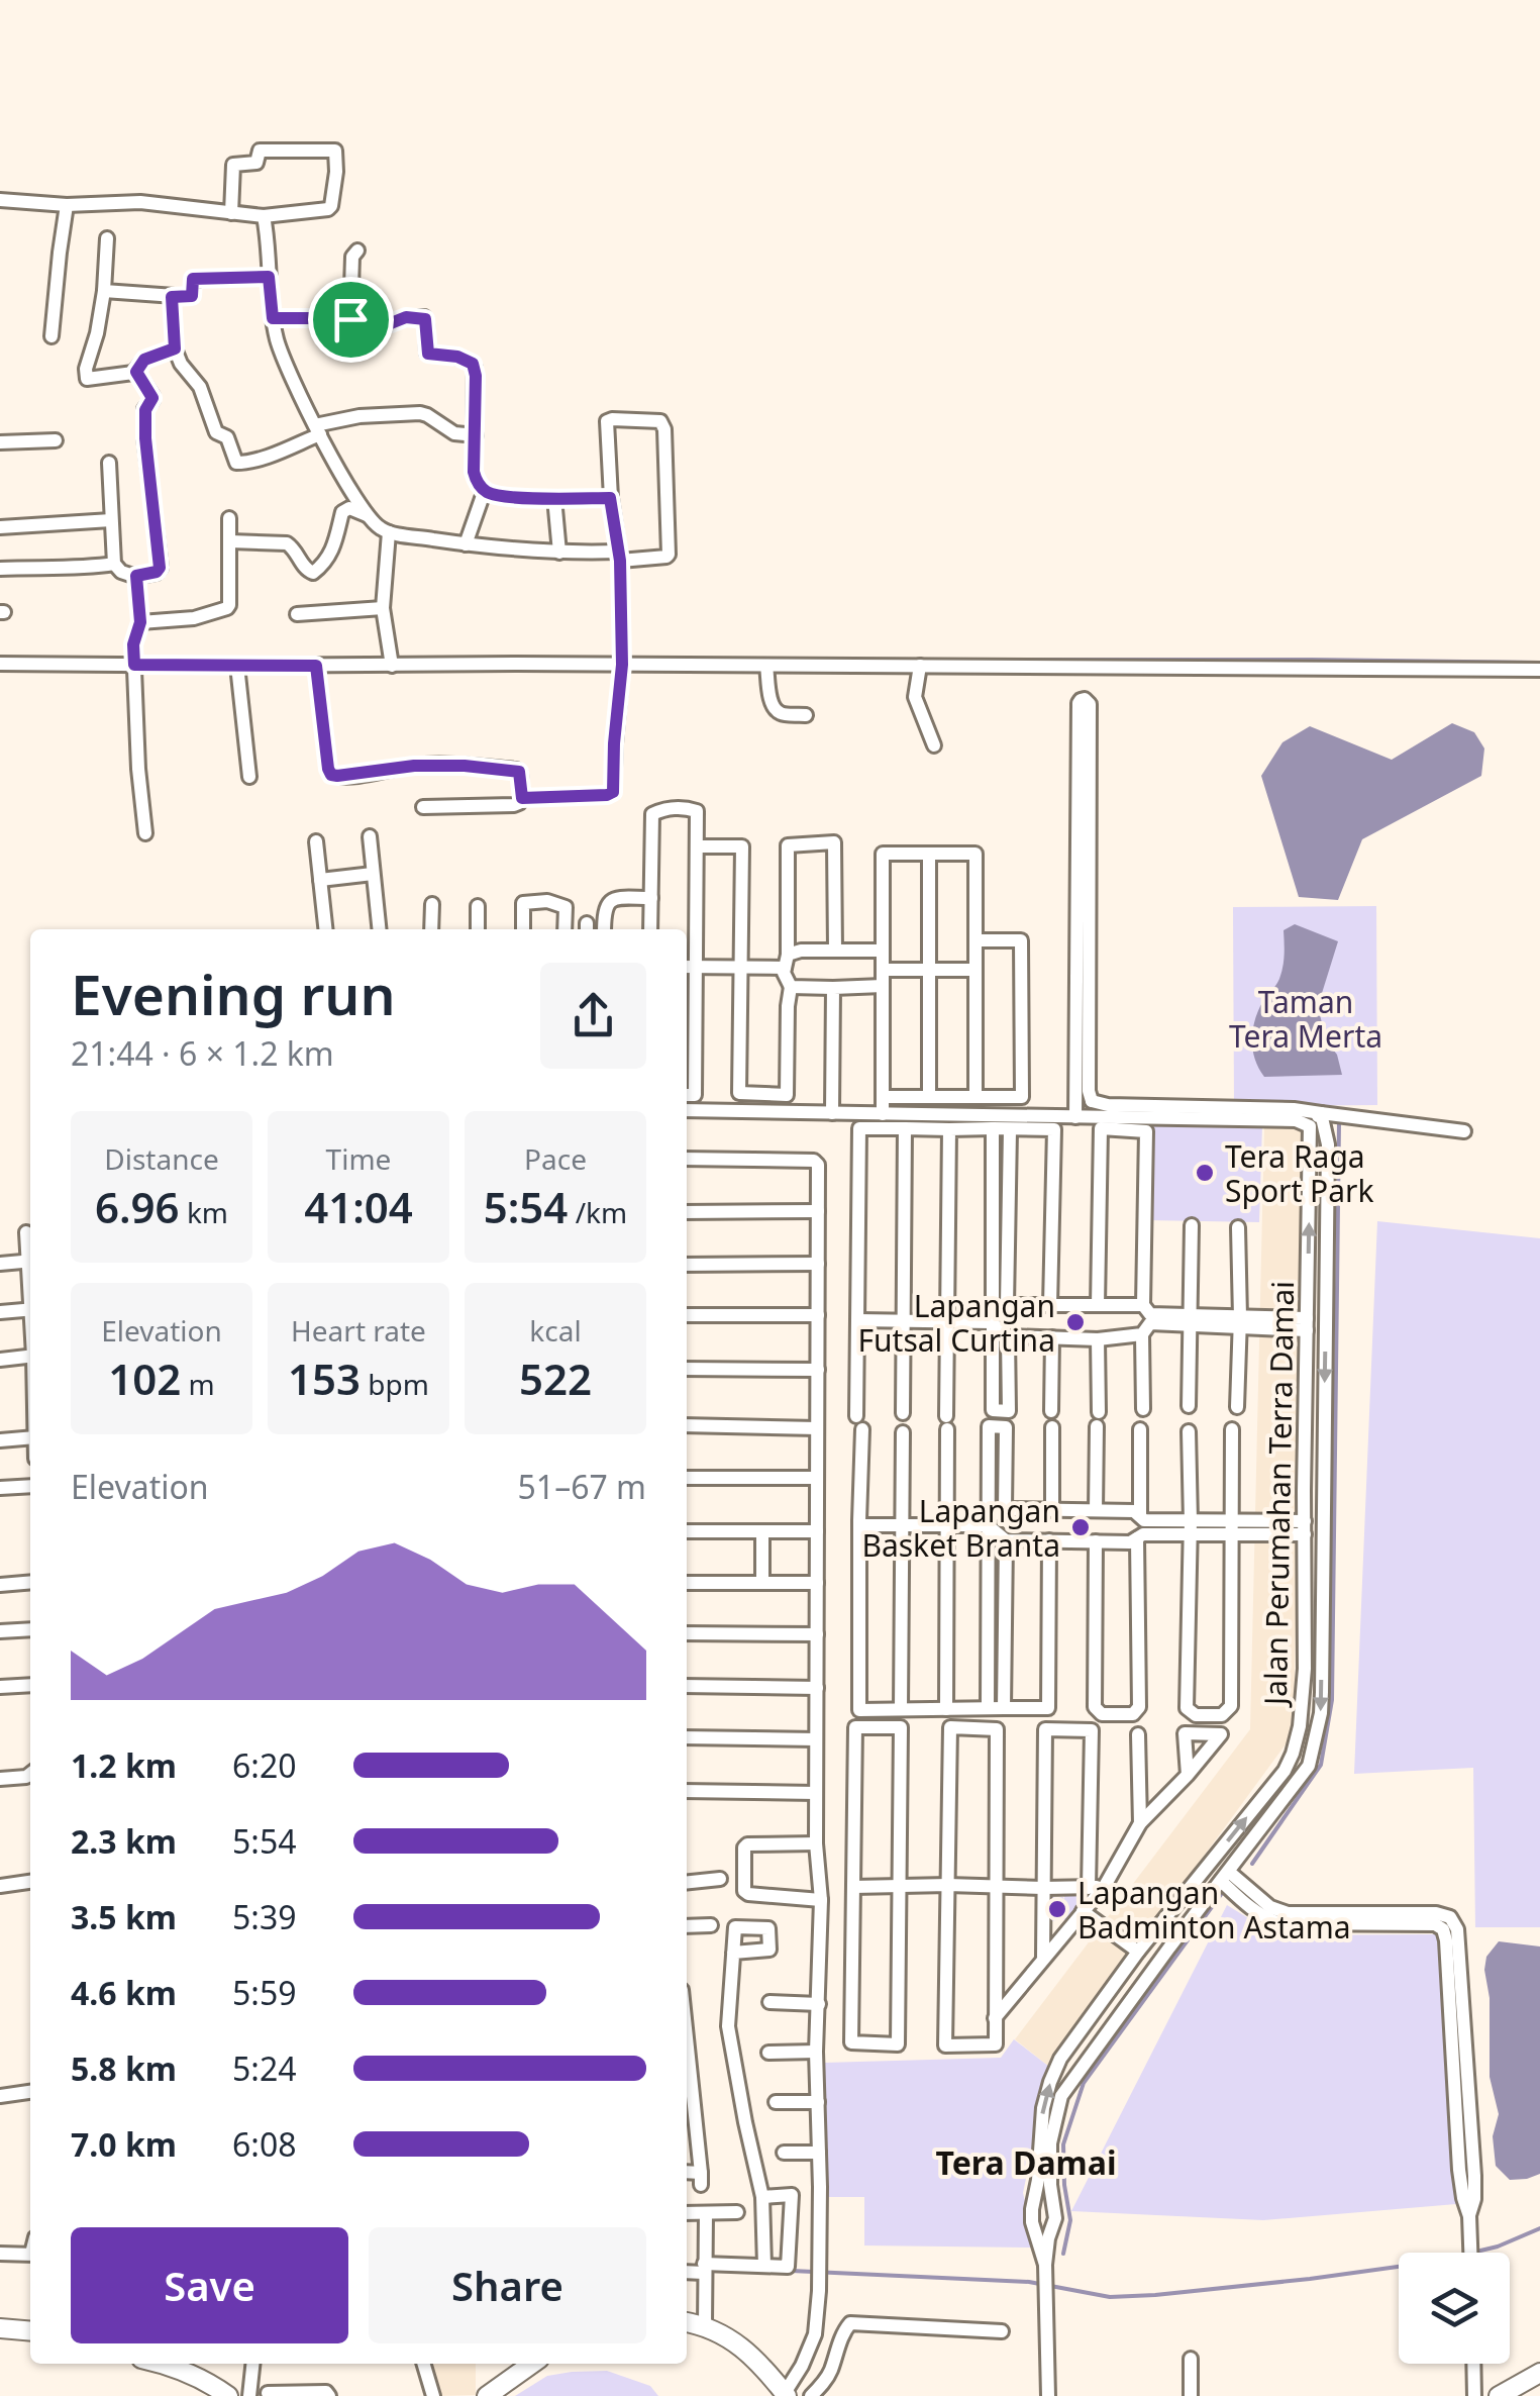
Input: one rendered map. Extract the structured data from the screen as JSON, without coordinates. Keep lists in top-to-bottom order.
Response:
{
  "streets": {
    "street": ["Jalan Perumahan Terra Damai"]
  },
  "districts": ["Tera Damai"],
  "parks": ["Taman Tera Merta"],
  "places": [
    "Tera Raga Sport Park",
    "Lapangan Futsal Curtina",
    "Lapangan Basket Branta",
    "Lapangan Badminton Astama"
  ],
  "page": {
    "heading": ["Evening run", "21:44 · 6 × 1.2 km"],
    "stats": [
      ["Distance", "6.96 km"],
      ["Time", "41:04"],
      ["Pace", "5:54 /km"],
      ["Elevation", "102 m"],
      ["Heart rate", "153 bpm"],
      ["kcal", "522"]
    ],
    "chart": ["Elevation", "51–67 m"],
    "list": [
      {
        "name": "1.2 km",
        "note": "6:20"
      },
      {
        "name": "2.3 km",
        "note": "5:54"
      },
      {
        "name": "3.5 km",
        "note": "5:39"
      },
      {
        "name": "4.6 km",
        "note": "5:59"
      },
      {
        "name": "5.8 km",
        "note": "5:24"
      },
      {
        "name": "7.0 km",
        "note": "6:08"
      }
    ],
    "buttons": ["Save", "Share"]
  }
}
